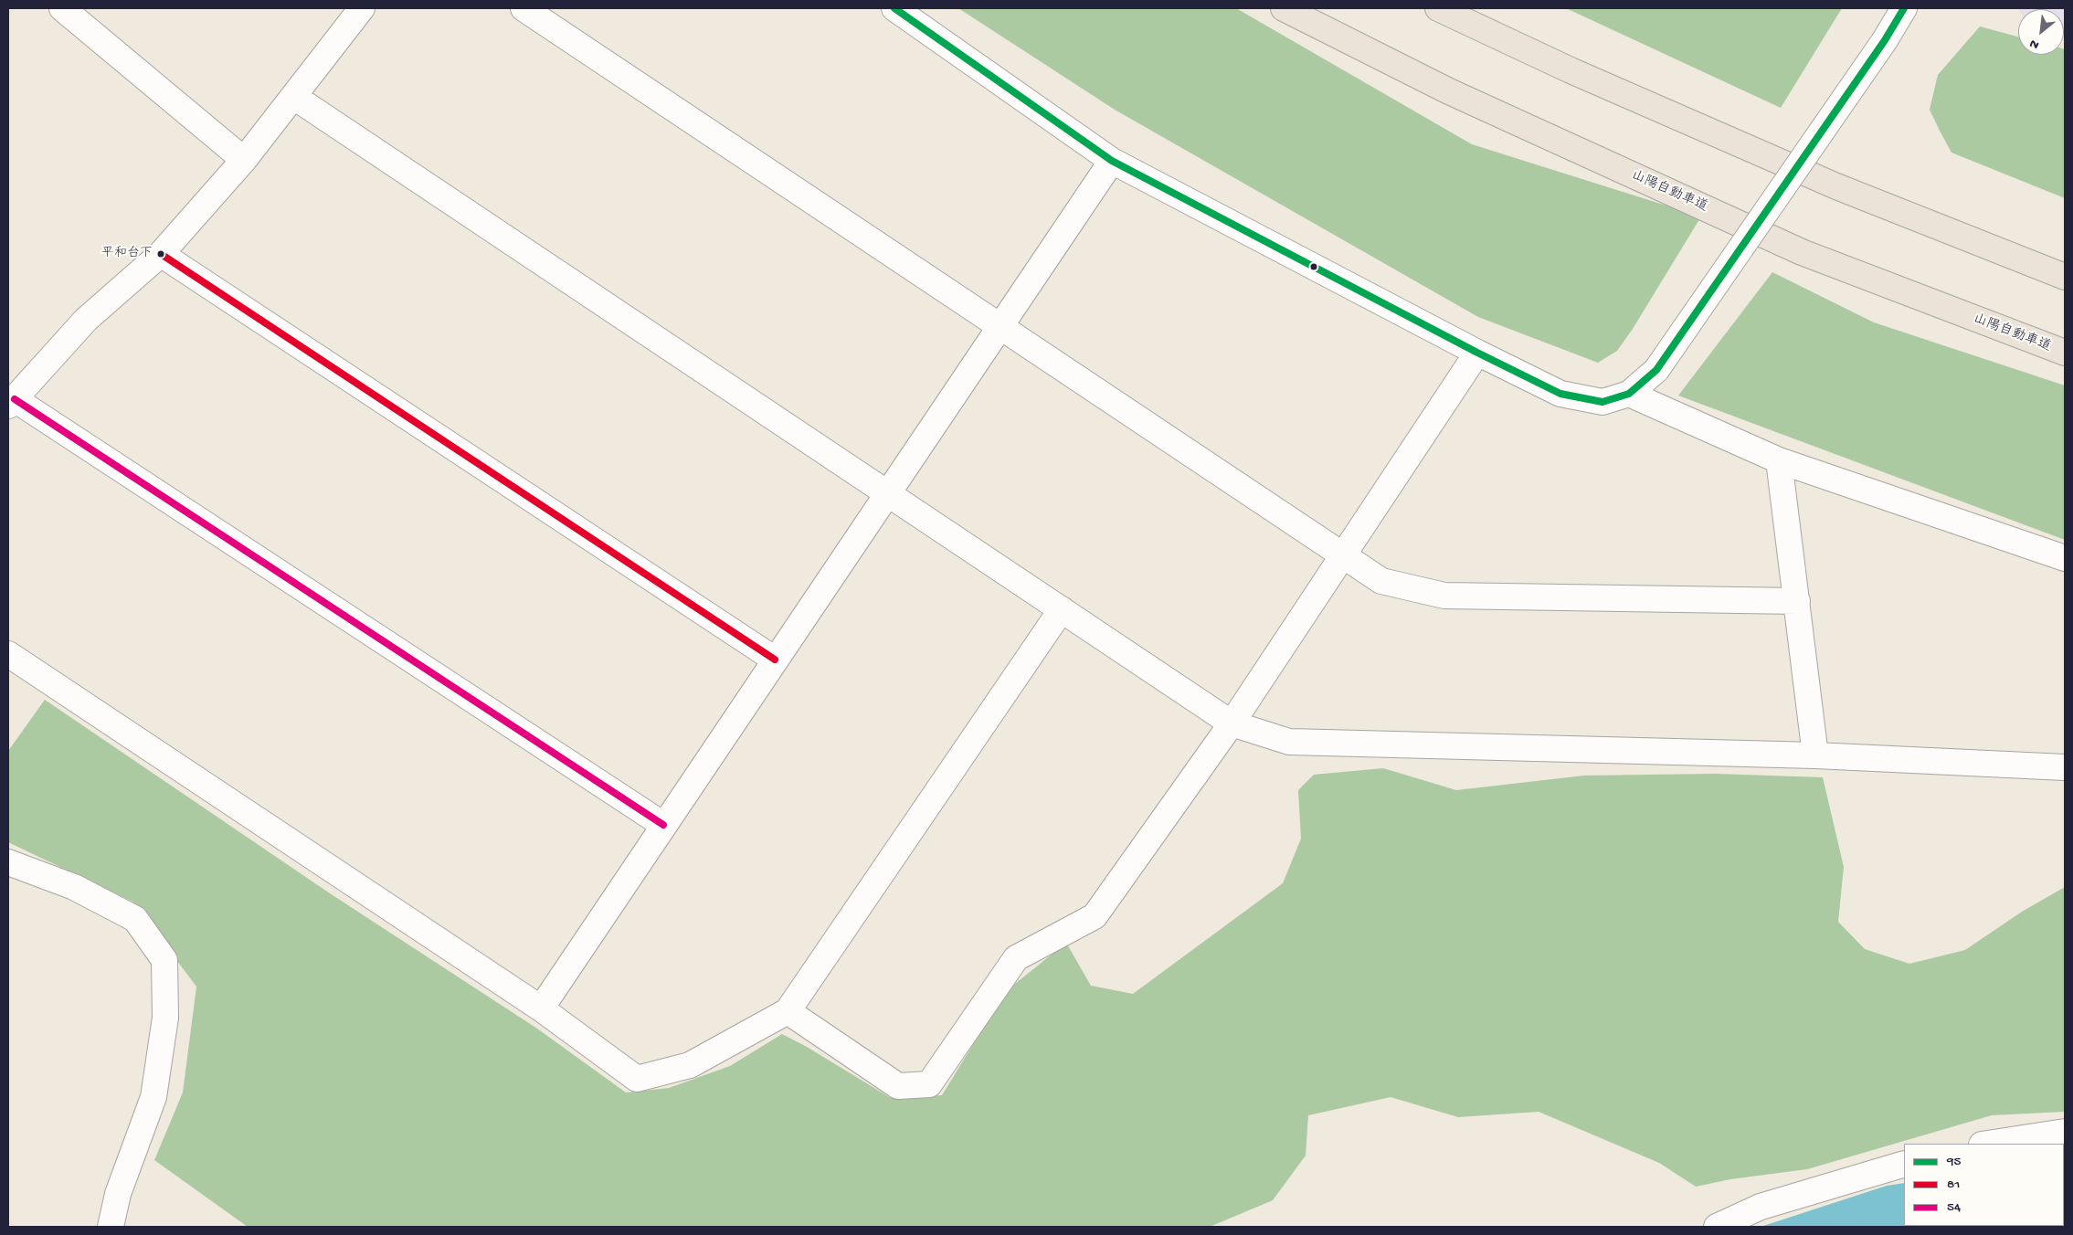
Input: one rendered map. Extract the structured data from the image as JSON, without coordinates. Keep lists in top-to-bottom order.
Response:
{
  "streets": {
    "highway": ["山陽自動車道"]
  },
  "places": ["平和台下"],
  "lines": ["transit line 95", "transit line 81", "transit line 54"],
  "legend": ["95", "81", "54"],
  "north": "bottom left"
}
